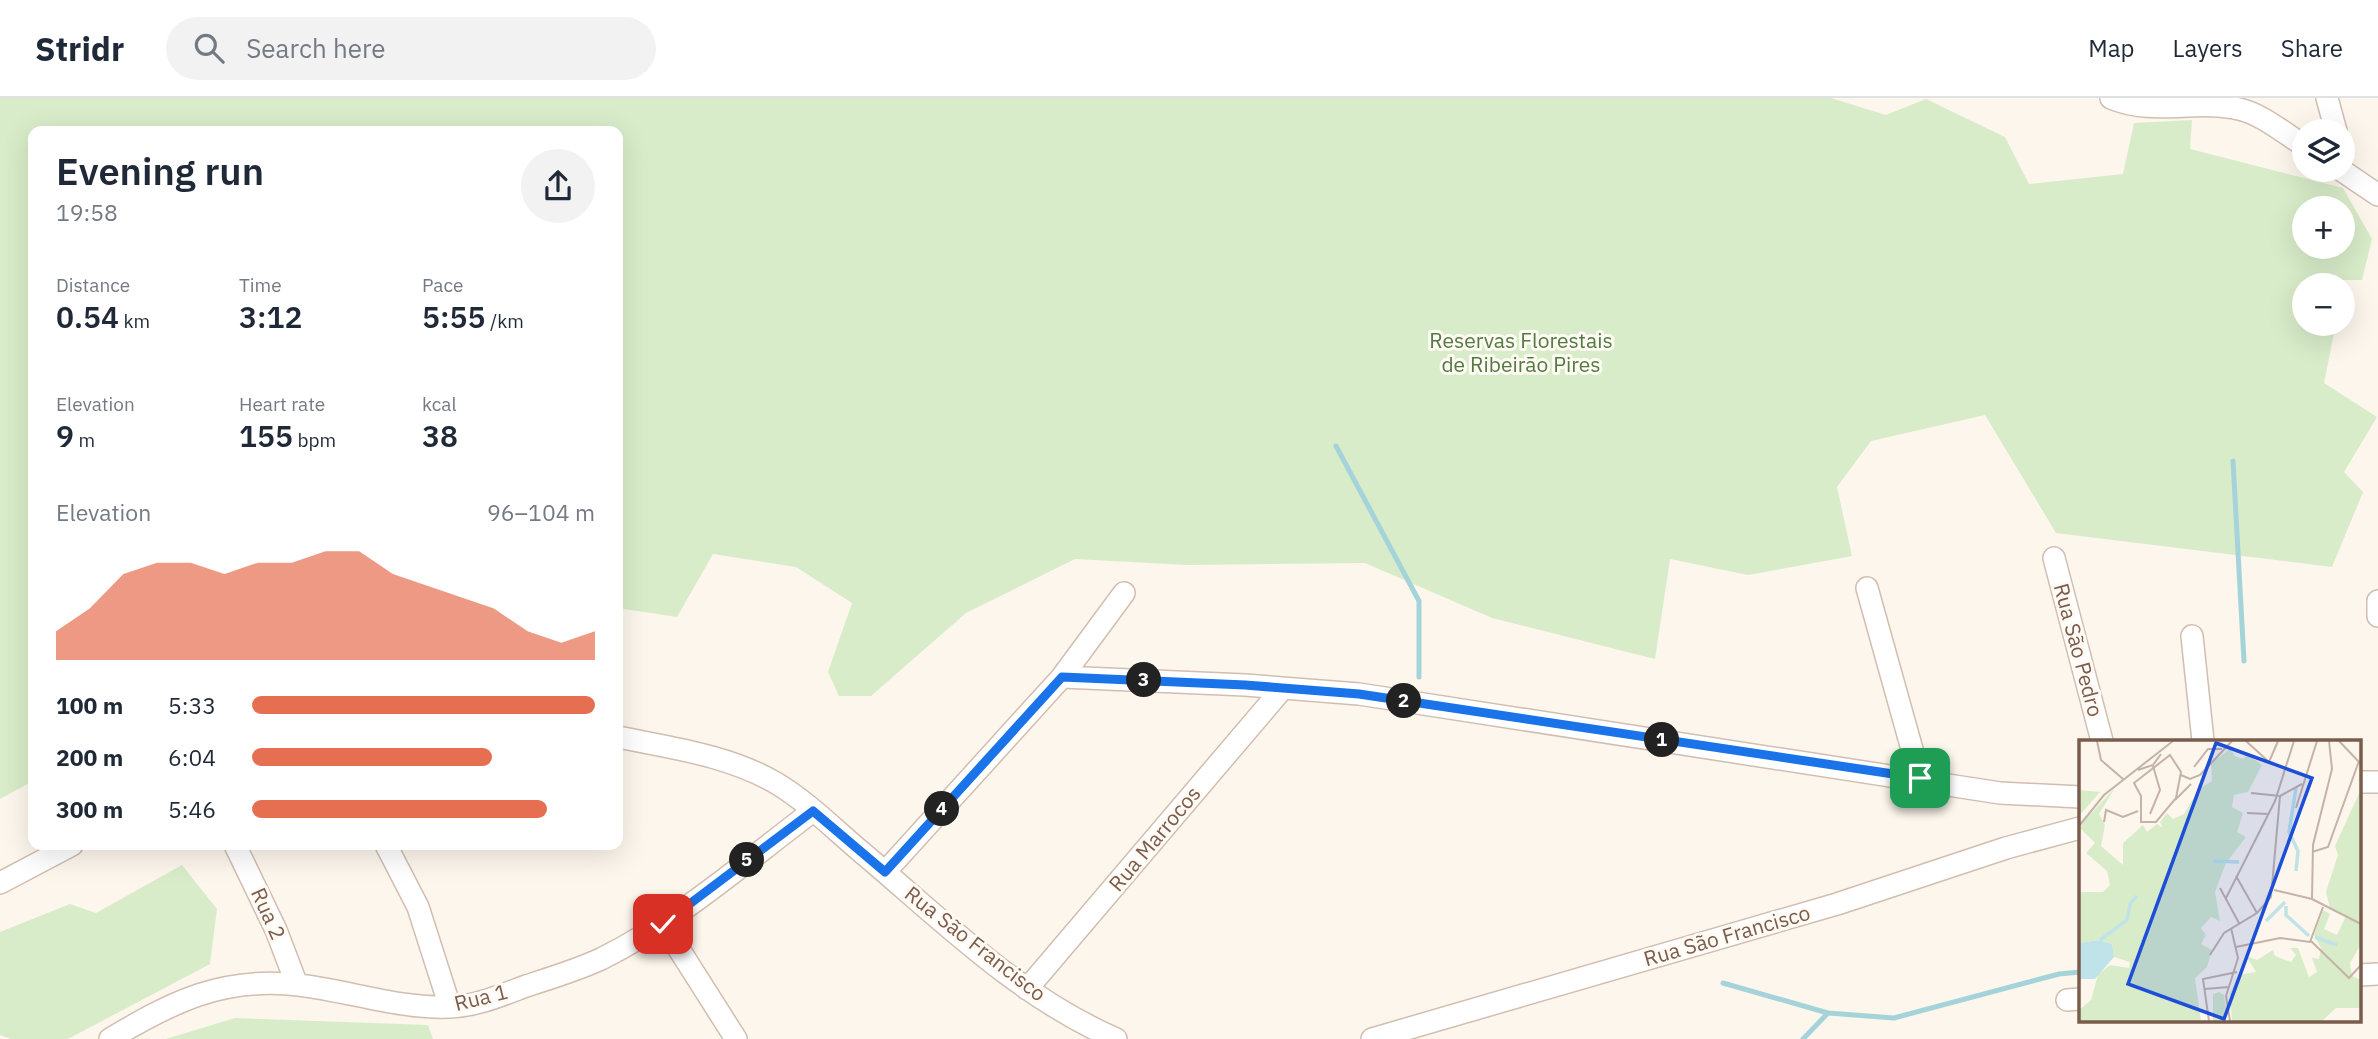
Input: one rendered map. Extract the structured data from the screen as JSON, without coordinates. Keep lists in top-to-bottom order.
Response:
{
  "streets": {
    "street": [
      "Rua São Pedro",
      "Rua Marrocos",
      "Rua 2",
      "Rua São Francisco",
      "Rua 1"
    ]
  },
  "crossings": [
    ["Rua Marrocos", "Rua São Francisco"],
    ["Rua 2", "Rua 1"],
    ["Rua São Francisco", "Rua 1"]
  ],
  "parks": ["Reservas Florestais de Ribeirão Pires"],
  "page": {
    "header": "Stridr",
    "search": "Search here",
    "nav": ["Map", "Layers", "Share"],
    "map_buttons": ["+", "−"],
    "heading": ["Evening run", "19:58"],
    "stats": [
      ["Distance", "0.54 km"],
      ["Time", "3:12"],
      ["Pace", "5:55 /km"],
      ["Elevation", "9 m"],
      ["Heart rate", "155 bpm"],
      ["kcal", "38"]
    ],
    "chart": ["Elevation", "96–104 m"],
    "pins": [
      "3",
      "2",
      "1",
      "4",
      "5"
    ],
    "list": [
      {
        "name": "100 m",
        "note": "5:33"
      },
      {
        "name": "200 m",
        "note": "6:04"
      },
      {
        "name": "300 m",
        "note": "5:46"
      }
    ]
  }
}
